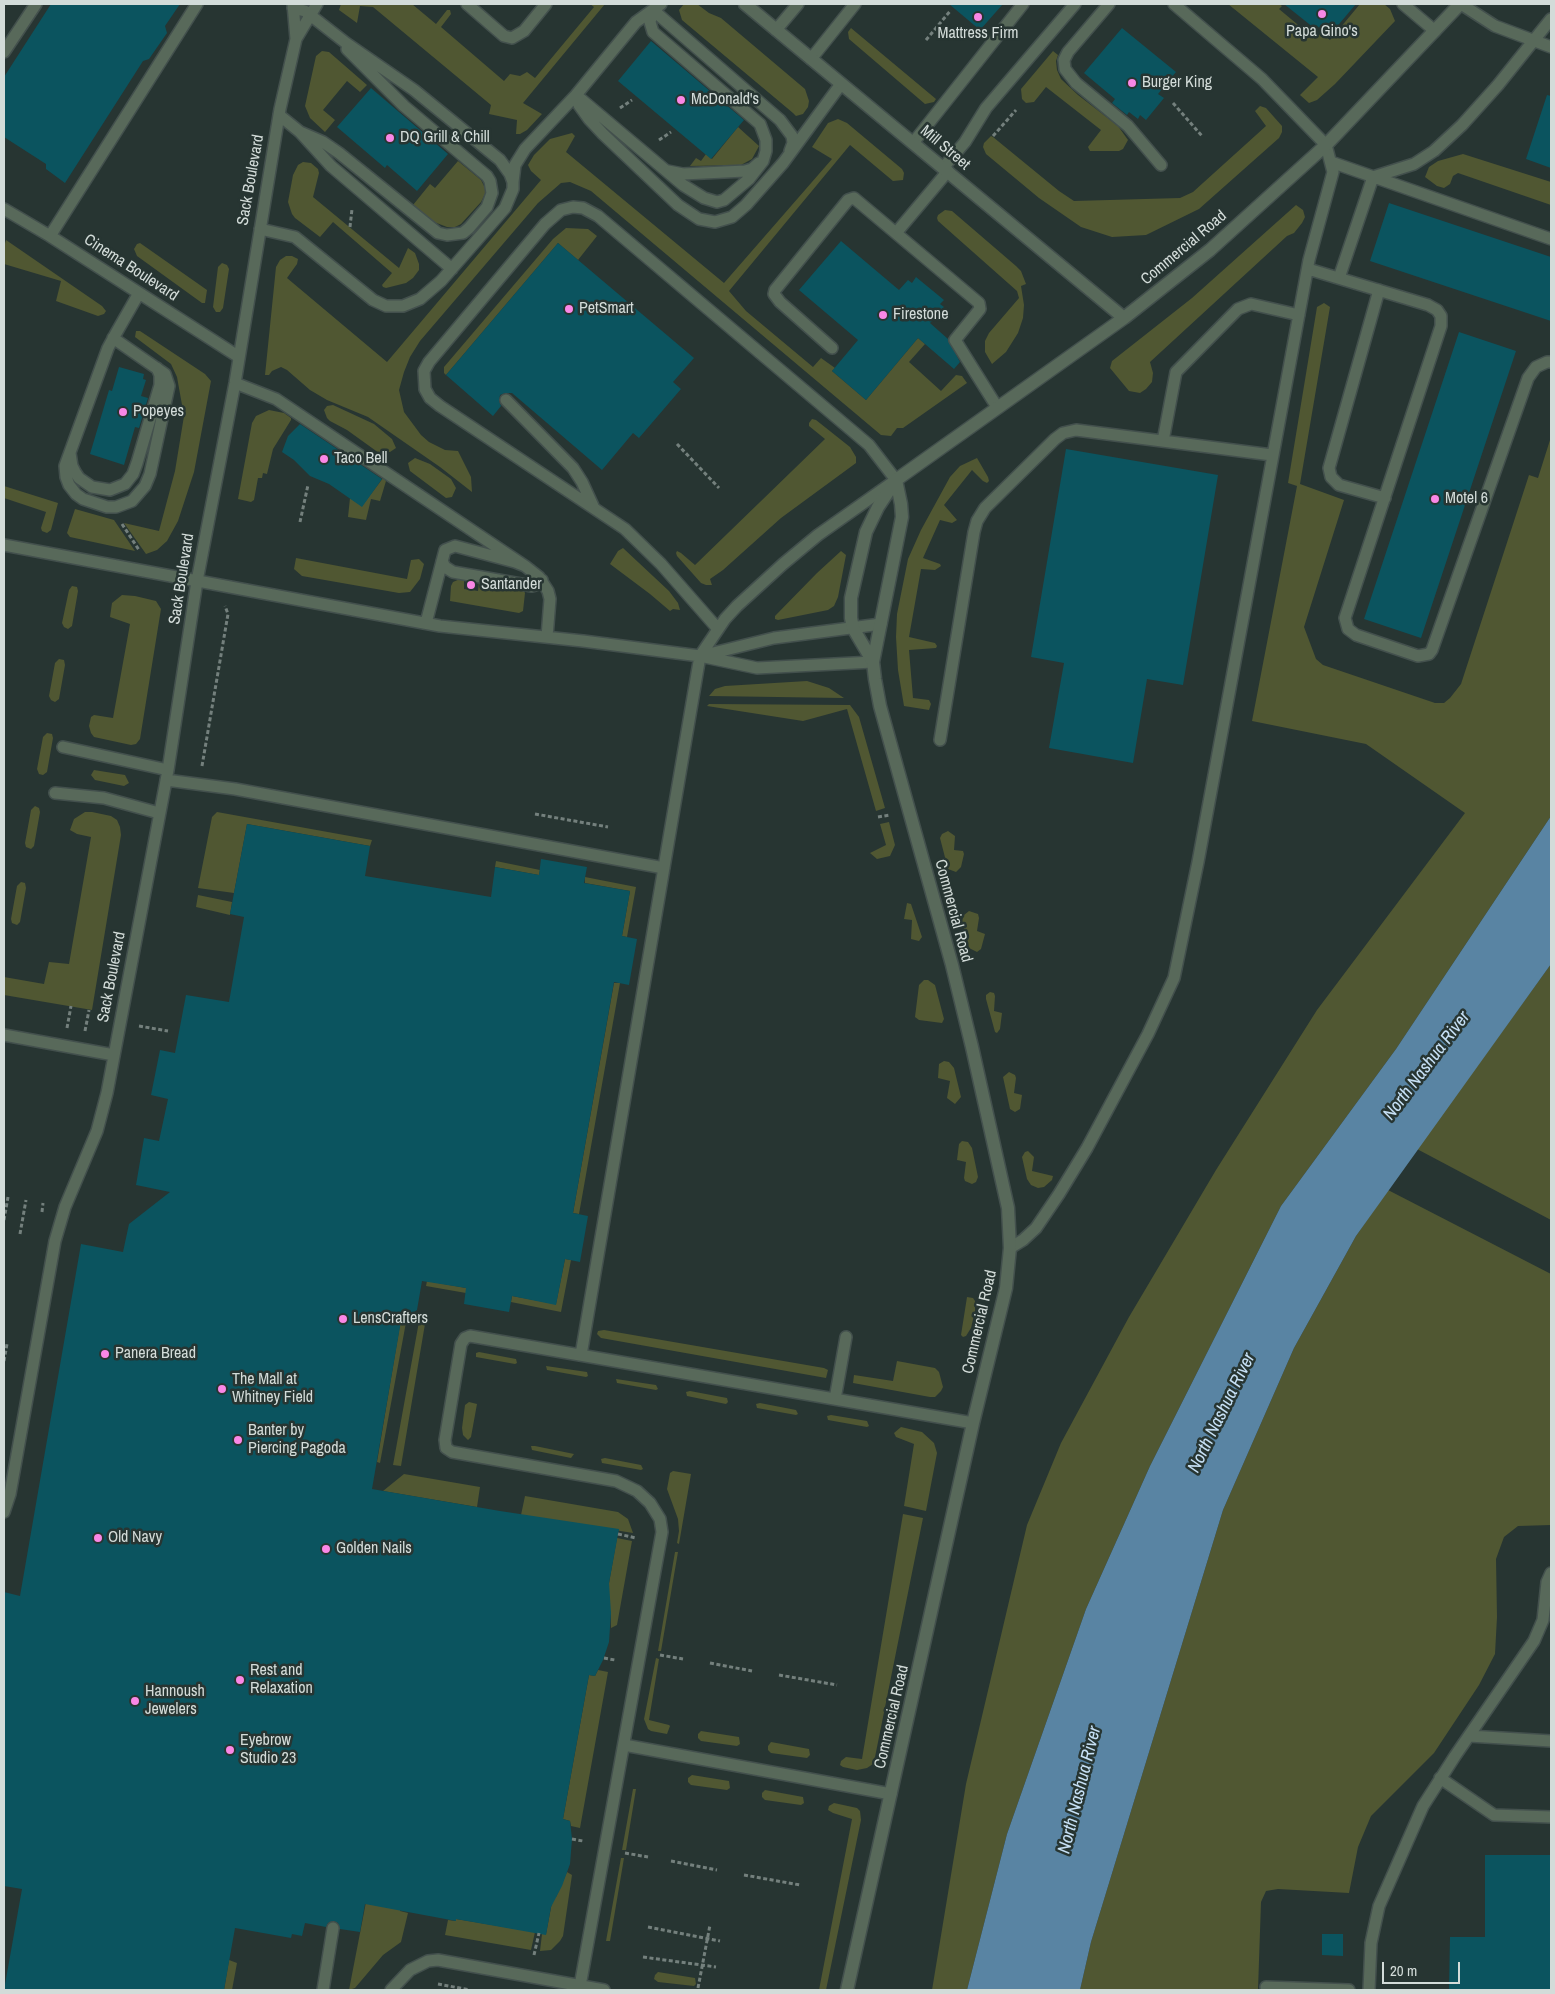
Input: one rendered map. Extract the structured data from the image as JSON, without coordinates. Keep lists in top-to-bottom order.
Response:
{
  "streets": {
    "street": ["Mill Street", "Commercial Road"],
    "lane": ["Sack Boulevard", "Cinema Boulevard"]
  },
  "crossings": [
    ["Mill Street", "Commercial Road"],
    ["Sack Boulevard", "Cinema Boulevard"]
  ],
  "water": ["North Nashua River"],
  "places": [
    "Papa Gino's",
    "Mattress Firm",
    "Burger King",
    "McDonald's",
    "DQ Grill & Chill",
    "PetSmart",
    "Firestone",
    "Popeyes",
    "Taco Bell",
    "Motel 6",
    "Santander",
    "LensCrafters",
    "Panera Bread",
    "The Mall at Whitney Field",
    "Banter by Piercing Pagoda",
    "Old Navy",
    "Golden Nails",
    "Rest and Relaxation",
    "Hannoush Jewelers",
    "Eyebrow Studio 23"
  ],
  "scale_bar": "20 m"
}
